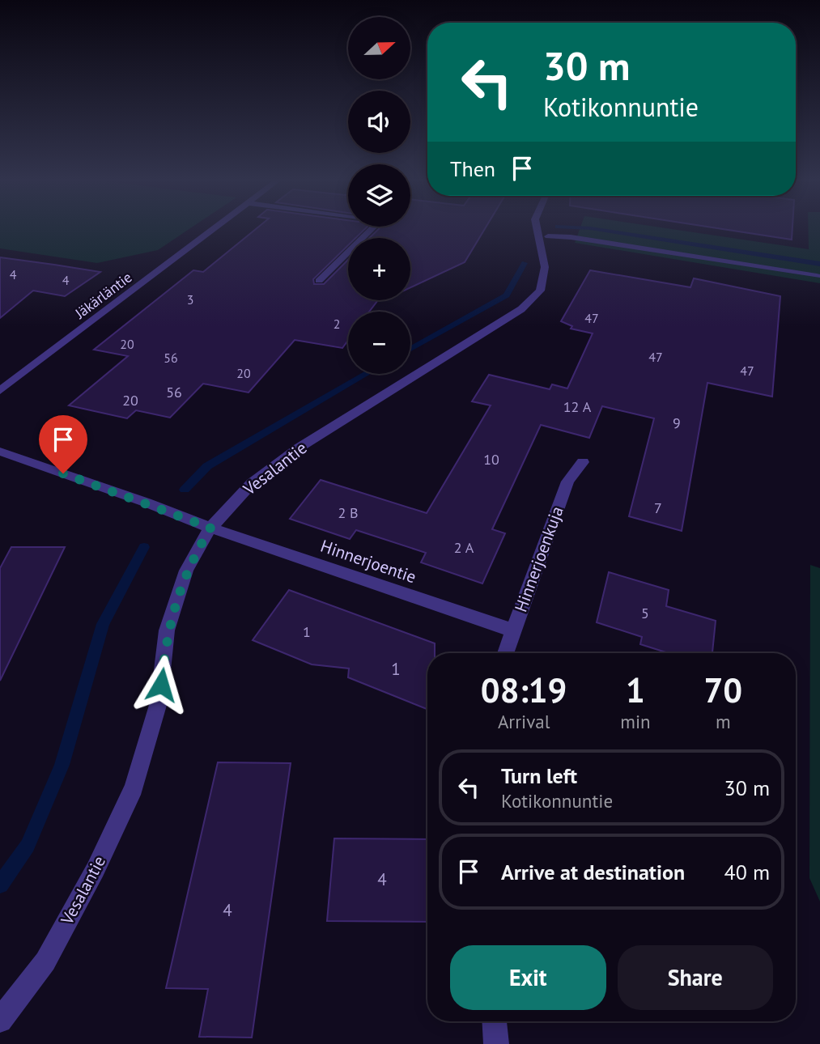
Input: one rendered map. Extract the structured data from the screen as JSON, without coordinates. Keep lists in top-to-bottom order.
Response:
{
  "streets": {
    "street": [
      "Jäkärläntie",
      "Vesalantie",
      "Hinnerjoenkuja",
      "Hinnerjoentie"
    ]
  },
  "crossings": [
    ["Vesalantie", "Hinnerjoentie"],
    ["Hinnerjoenkuja", "Hinnerjoentie"]
  ],
  "house_numbers": [
    "4",
    "4",
    "3",
    "47",
    "2",
    "20",
    "47",
    "56",
    "47",
    "20",
    "56",
    "20",
    "12 A",
    "9",
    "10",
    "7",
    "2 B",
    "2 A",
    "5",
    "1",
    "1",
    "4",
    "4"
  ],
  "north": "right",
  "page": {
    "map_buttons": ["+", "−"],
    "turn": ["30 m", "Kotikonnuntie"],
    "then": "Then",
    "eta": [
      "08:19",
      "Arrival",
      "1",
      "min",
      "70",
      "m"
    ],
    "list": [
      {
        "name": "Turn left",
        "note": "Kotikonnuntie",
        "value": "30 m"
      },
      {
        "name": "Arrive at destination",
        "value": "40 m"
      }
    ],
    "buttons": ["Exit", "Share"]
  }
}
